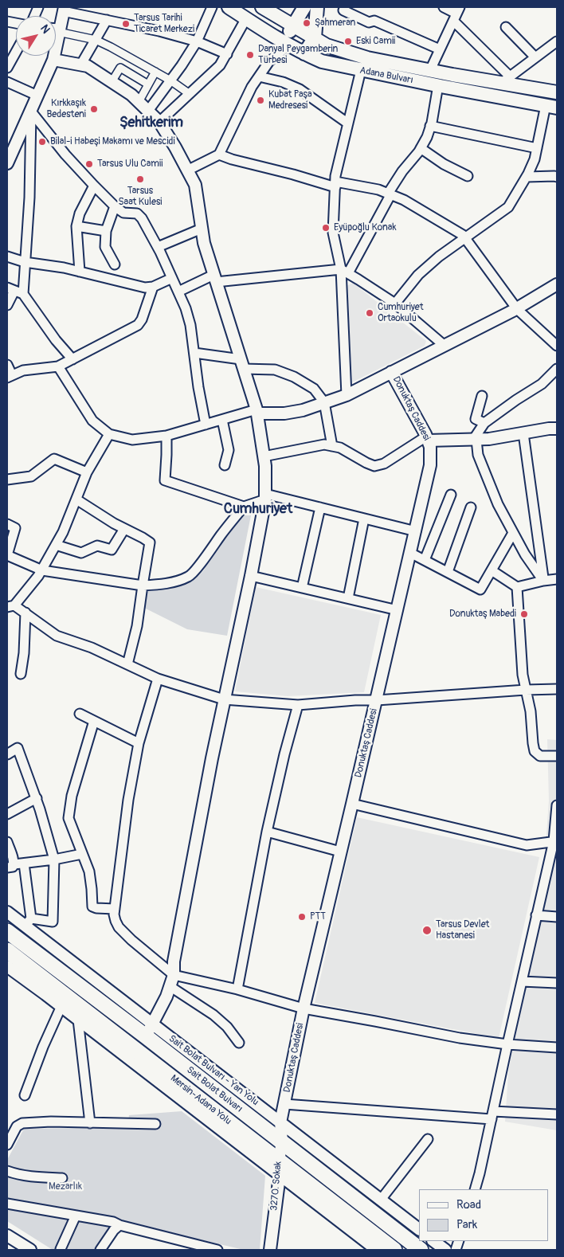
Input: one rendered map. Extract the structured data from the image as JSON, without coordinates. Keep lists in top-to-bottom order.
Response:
{
  "streets": {
    "highway": ["Sait Bolat Bulvarı", "Mersin-Adana Yolu"],
    "main road": ["Adana Bulvarı"],
    "street": ["Donuktaş Caddesi", "Sait Bolat Bulvarı - Yan Yolu", "3270. Sokak"]
  },
  "crossings": [
    ["Donuktaş Caddesi", "Sait Bolat Bulvarı - Yan Yolu"],
    ["Donuktaş Caddesi", "3270. Sokak"],
    ["Sait Bolat Bulvarı - Yan Yolu", "Sait Bolat Bulvarı"],
    ["Sait Bolat Bulvarı - Yan Yolu", "3270. Sokak"],
    ["Sait Bolat Bulvarı", "3270. Sokak"],
    ["Mersin-Adana Yolu", "3270. Sokak"]
  ],
  "districts": ["Şehitkerim", "Cumhuriyet"],
  "parks": ["Mezarlık"],
  "places": [
    "Şahmeran",
    "Tarsus Tarihi Ticaret Merkezi",
    "Eski Camii",
    "Danyal Peygamberin Türbesi",
    "Kubat Paşa Medresesi",
    "Kırkkaşık Bedesteni",
    "Bilal-i Habeşi Makamı ve Mescidi",
    "Tarsus Ulu Camii",
    "Tarsus Saat Kulesi",
    "Eyüpoğlu Konak",
    "Cumhuriyet Ortaokulu",
    "Donuktaş Mabedi",
    "PTT",
    "Tarsus Devlet Hastanesi"
  ],
  "legend": ["Road", "Park"],
  "north": "top right"
}
